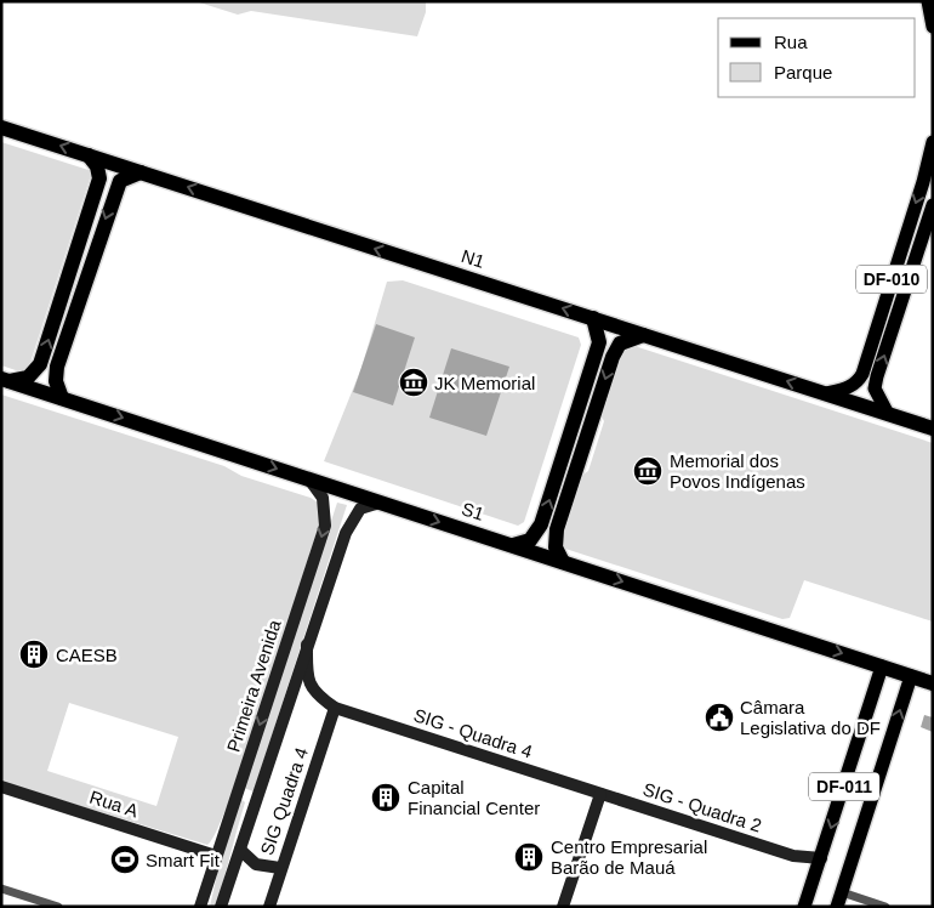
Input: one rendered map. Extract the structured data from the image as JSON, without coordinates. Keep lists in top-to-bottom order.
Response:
{
  "streets": {
    "highway": ["N1", "S1"],
    "main road": ["DF-010", "DF-011"],
    "street": [
      "Primeira Avenida",
      "SIG - Quadra 4",
      "SIG Quadra 4",
      "Rua A",
      "SIG - Quadra 2"
    ]
  },
  "crossings": [
    ["N1", "DF-010"],
    ["S1", "Primeira Avenida"],
    ["S1", "DF-011"],
    ["Primeira Avenida", "Rua A"],
    ["SIG - Quadra 4", "SIG Quadra 4"],
    ["SIG - Quadra 4", "SIG - Quadra 2"],
    ["DF-011", "SIG - Quadra 2"]
  ],
  "one_way": ["N1", "S1"],
  "places": {
    "museum": ["JK Memorial", "Memorial dos Povos Indígenas"],
    "building": ["CAESB", "Capital Financial Center", "Centro Empresarial Barão de Mauá"],
    "public building": ["Câmara Legislativa do DF"],
    "sports": ["Smart Fit"]
  },
  "legend": ["Rua", "Parque"]
}
